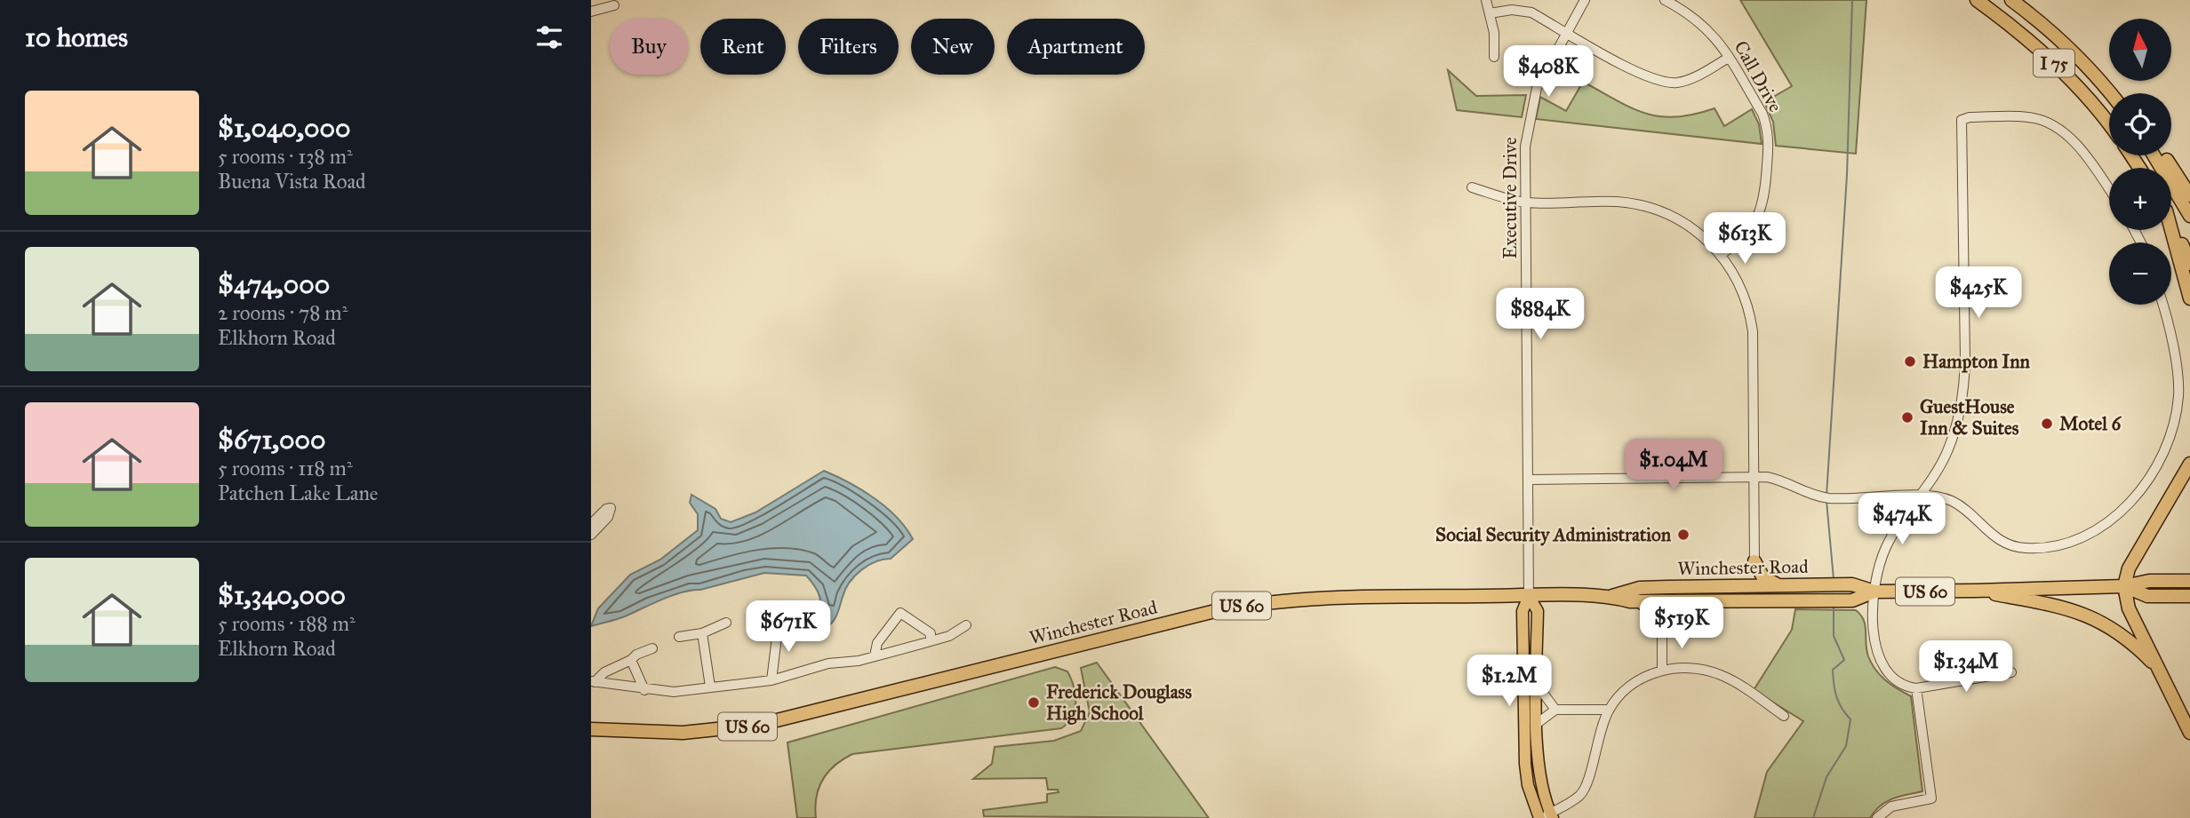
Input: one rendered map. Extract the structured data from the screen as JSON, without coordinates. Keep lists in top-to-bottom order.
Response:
{
  "streets": {
    "highway": ["I 75", "Winchester Road", "US 60"],
    "street": ["Call Drive", "Executive Drive"]
  },
  "crossings": [
    ["Executive Drive", "Winchester Road"]
  ],
  "places": [
    "Hampton Inn",
    "GuestHouse Inn & Suites",
    "Motel 6",
    "Social Security Administration",
    "Frederick Douglass High School"
  ],
  "north": "top",
  "page": {
    "heading": "10 homes",
    "map_buttons": ["+", "−"],
    "chip": [
      "Buy",
      "Rent",
      "Filters",
      "New",
      "Apartment"
    ],
    "price": [
      "$408K",
      "$613K",
      "$425K",
      "$884K",
      "$1.04M",
      "$474K",
      "$519K",
      "$671K",
      "$1.34M",
      "$1.2M"
    ],
    "list": [
      {
        "name": "$1,040,000",
        "note": "5 rooms · 138 m² · Buena Vista Road"
      },
      {
        "name": "$474,000",
        "note": "2 rooms · 78 m² · Elkhorn Road"
      },
      {
        "name": "$671,000",
        "note": "5 rooms · 118 m² · Patchen Lake Lane"
      },
      {
        "name": "$1,340,000",
        "note": "5 rooms · 188 m² · Elkhorn Road"
      }
    ]
  }
}
